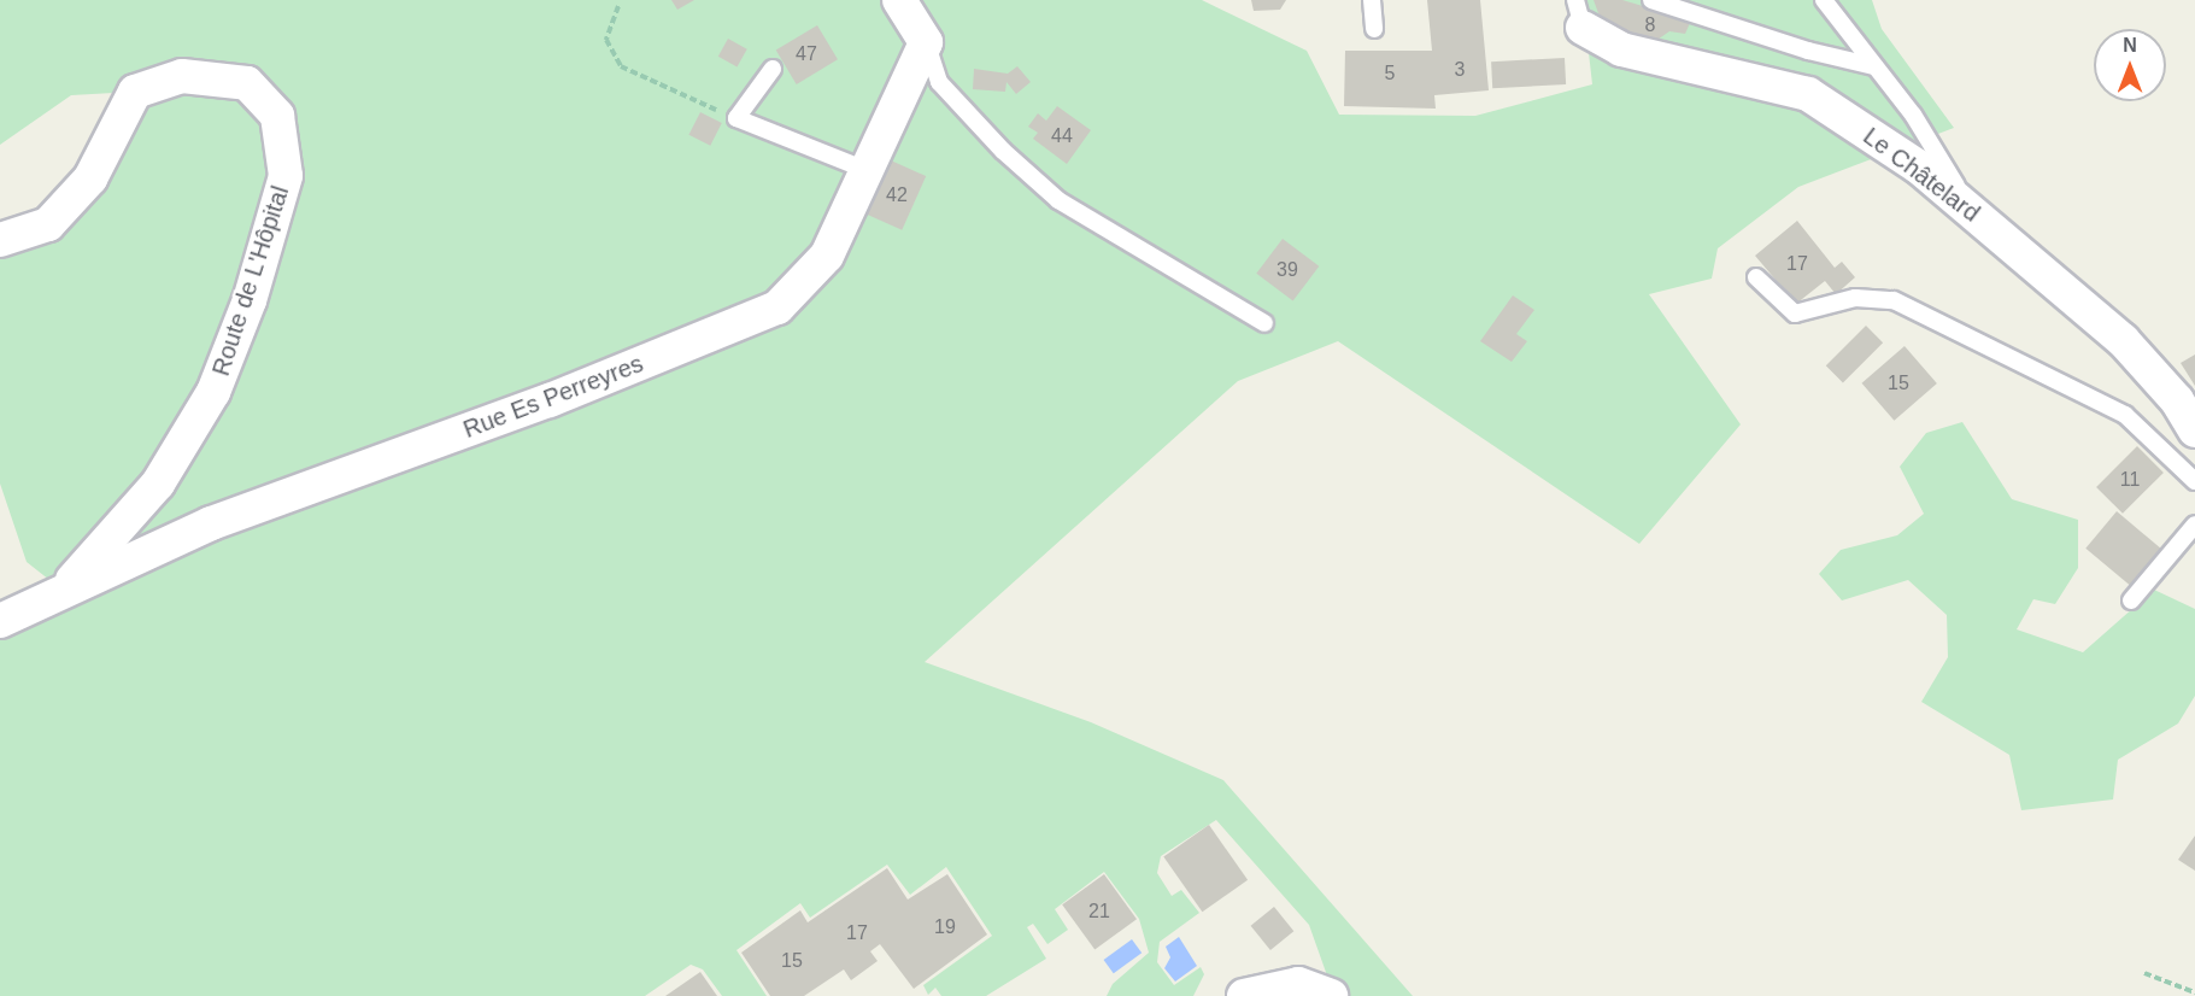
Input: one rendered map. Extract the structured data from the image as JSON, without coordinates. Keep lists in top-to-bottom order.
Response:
{
  "streets": {
    "street": ["Le Châtelard", "Route de L'Hôpital", "Rue Es Perreyres"]
  },
  "crossings": [
    ["Route de L'Hôpital", "Rue Es Perreyres"]
  ],
  "house_numbers": [
    "8",
    "47",
    "3",
    "5",
    "44",
    "42",
    "17",
    "39",
    "15",
    "11",
    "21",
    "19",
    "17",
    "15"
  ],
  "north": "top"
}
